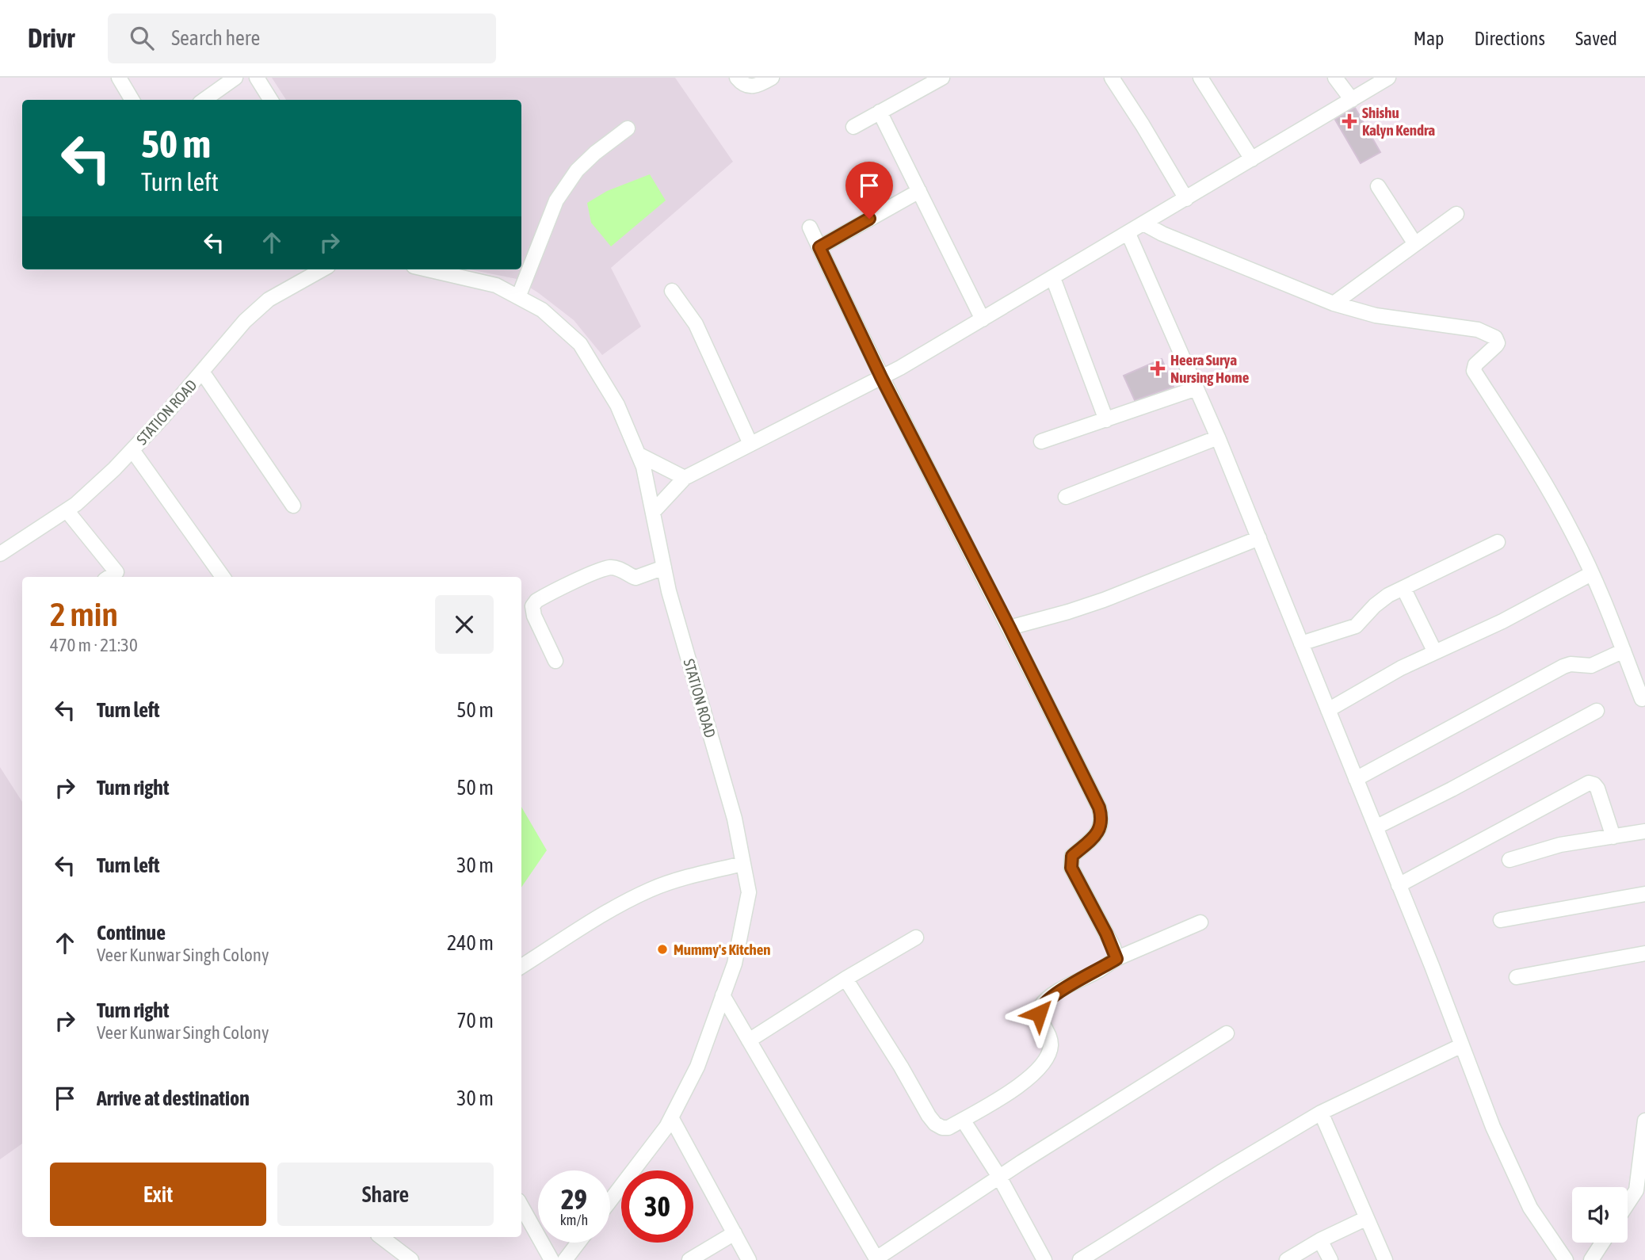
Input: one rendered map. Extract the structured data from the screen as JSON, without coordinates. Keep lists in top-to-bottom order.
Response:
{
  "streets": {
    "street": ["STATION ROAD"]
  },
  "places": {
    "health": ["Shishu Kalyn Kendra", "Heera Surya Nursing Home"],
    "other": ["Mummy's Kitchen"]
  },
  "page": {
    "header": "Drivr",
    "search": "Search here",
    "nav": ["Map", "Directions", "Saved"],
    "turn": ["50 m", "Turn left"],
    "heading": ["2 min", "470 m · 21:30"],
    "list": [
      {
        "name": "Turn left",
        "value": "50 m"
      },
      {
        "name": "Turn right",
        "value": "50 m"
      },
      {
        "name": "Turn left",
        "value": "30 m"
      },
      {
        "name": "Continue",
        "note": "Veer Kunwar Singh Colony",
        "value": "240 m"
      },
      {
        "name": "Turn right",
        "note": "Veer Kunwar Singh Colony",
        "value": "70 m"
      },
      {
        "name": "Arrive at destination",
        "value": "30 m"
      }
    ],
    "buttons": ["Exit", "Share"],
    "speed": "29 km/h",
    "limit": "30"
  }
}
